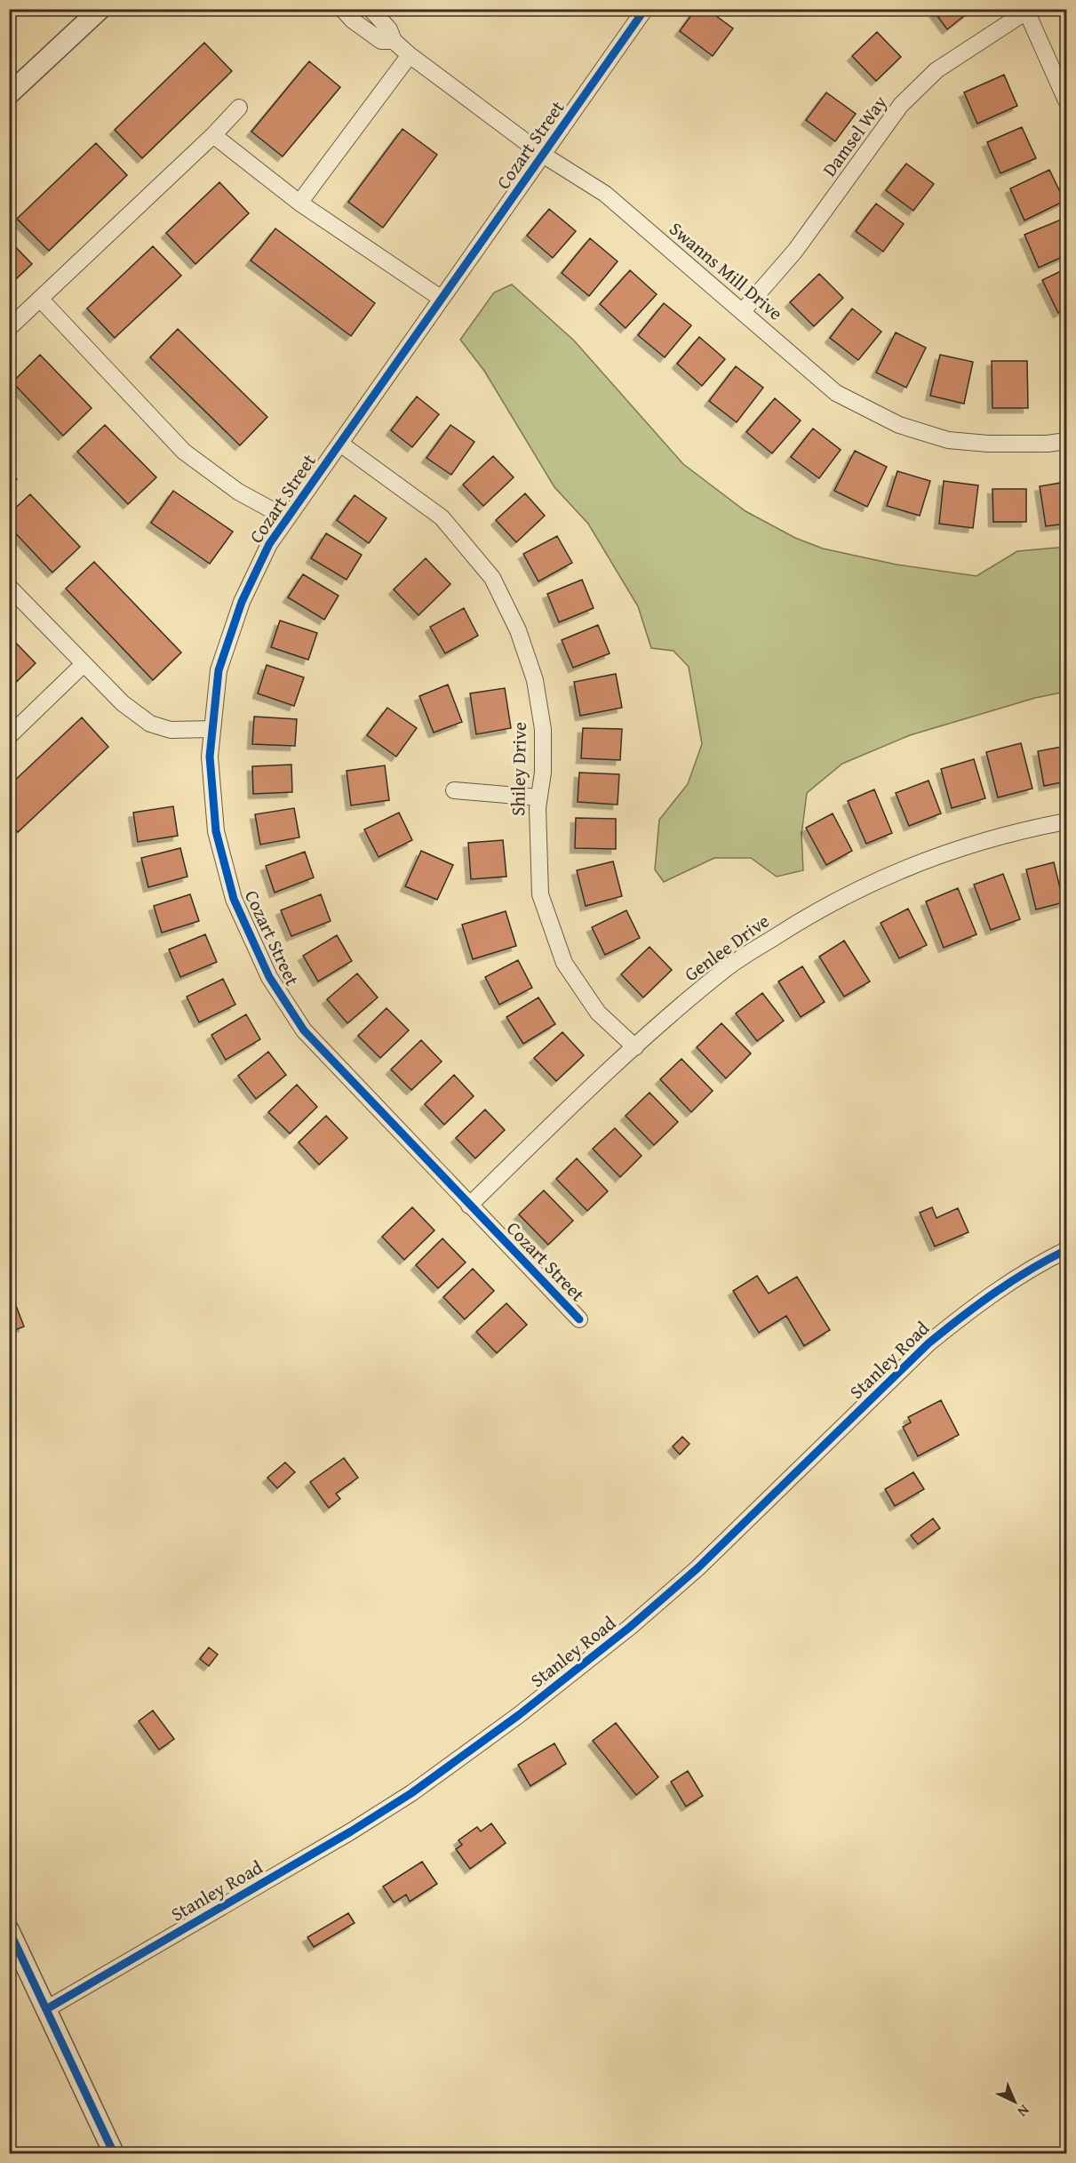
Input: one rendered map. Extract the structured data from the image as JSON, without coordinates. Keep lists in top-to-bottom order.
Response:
{
  "streets": {
    "street": [
      "Damsel Way",
      "Cozart Street",
      "Swanns Mill Drive",
      "Shiley Drive",
      "Genlee Drive",
      "Stanley Road"
    ]
  },
  "crossings": [
    ["Damsel Way", "Swanns Mill Drive"],
    ["Cozart Street", "Swanns Mill Drive"],
    ["Cozart Street", "Shiley Drive"],
    ["Cozart Street", "Genlee Drive"],
    ["Shiley Drive", "Genlee Drive"]
  ],
  "north": "bottom right"
}
